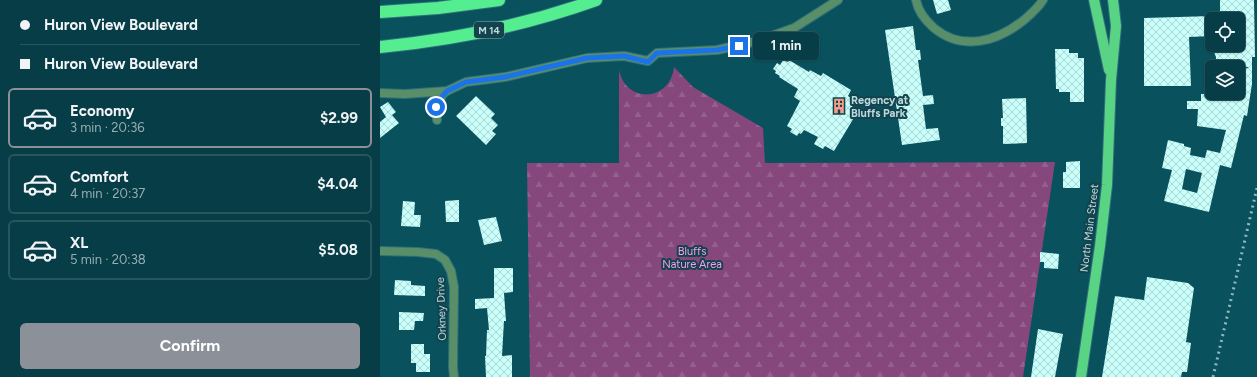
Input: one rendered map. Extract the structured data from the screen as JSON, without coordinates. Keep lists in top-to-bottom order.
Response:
{
  "streets": {
    "highway": ["M 14"],
    "main road": ["North Main Street"],
    "street": ["Orkney Drive"]
  },
  "parks": ["Bluffs Nature Area"],
  "places": {
    "building": ["Regency at Bluffs Park"]
  },
  "page": {
    "banner": ["Huron View Boulevard", "Huron View Boulevard"],
    "bubble": "1 min",
    "list": [
      {
        "name": "Economy",
        "note": "3 min · 20:36",
        "value": "$2.99"
      },
      {
        "name": "Comfort",
        "note": "4 min · 20:37",
        "value": "$4.04"
      },
      {
        "name": "XL",
        "note": "5 min · 20:38",
        "value": "$5.08"
      }
    ],
    "buttons": "Confirm"
  }
}
